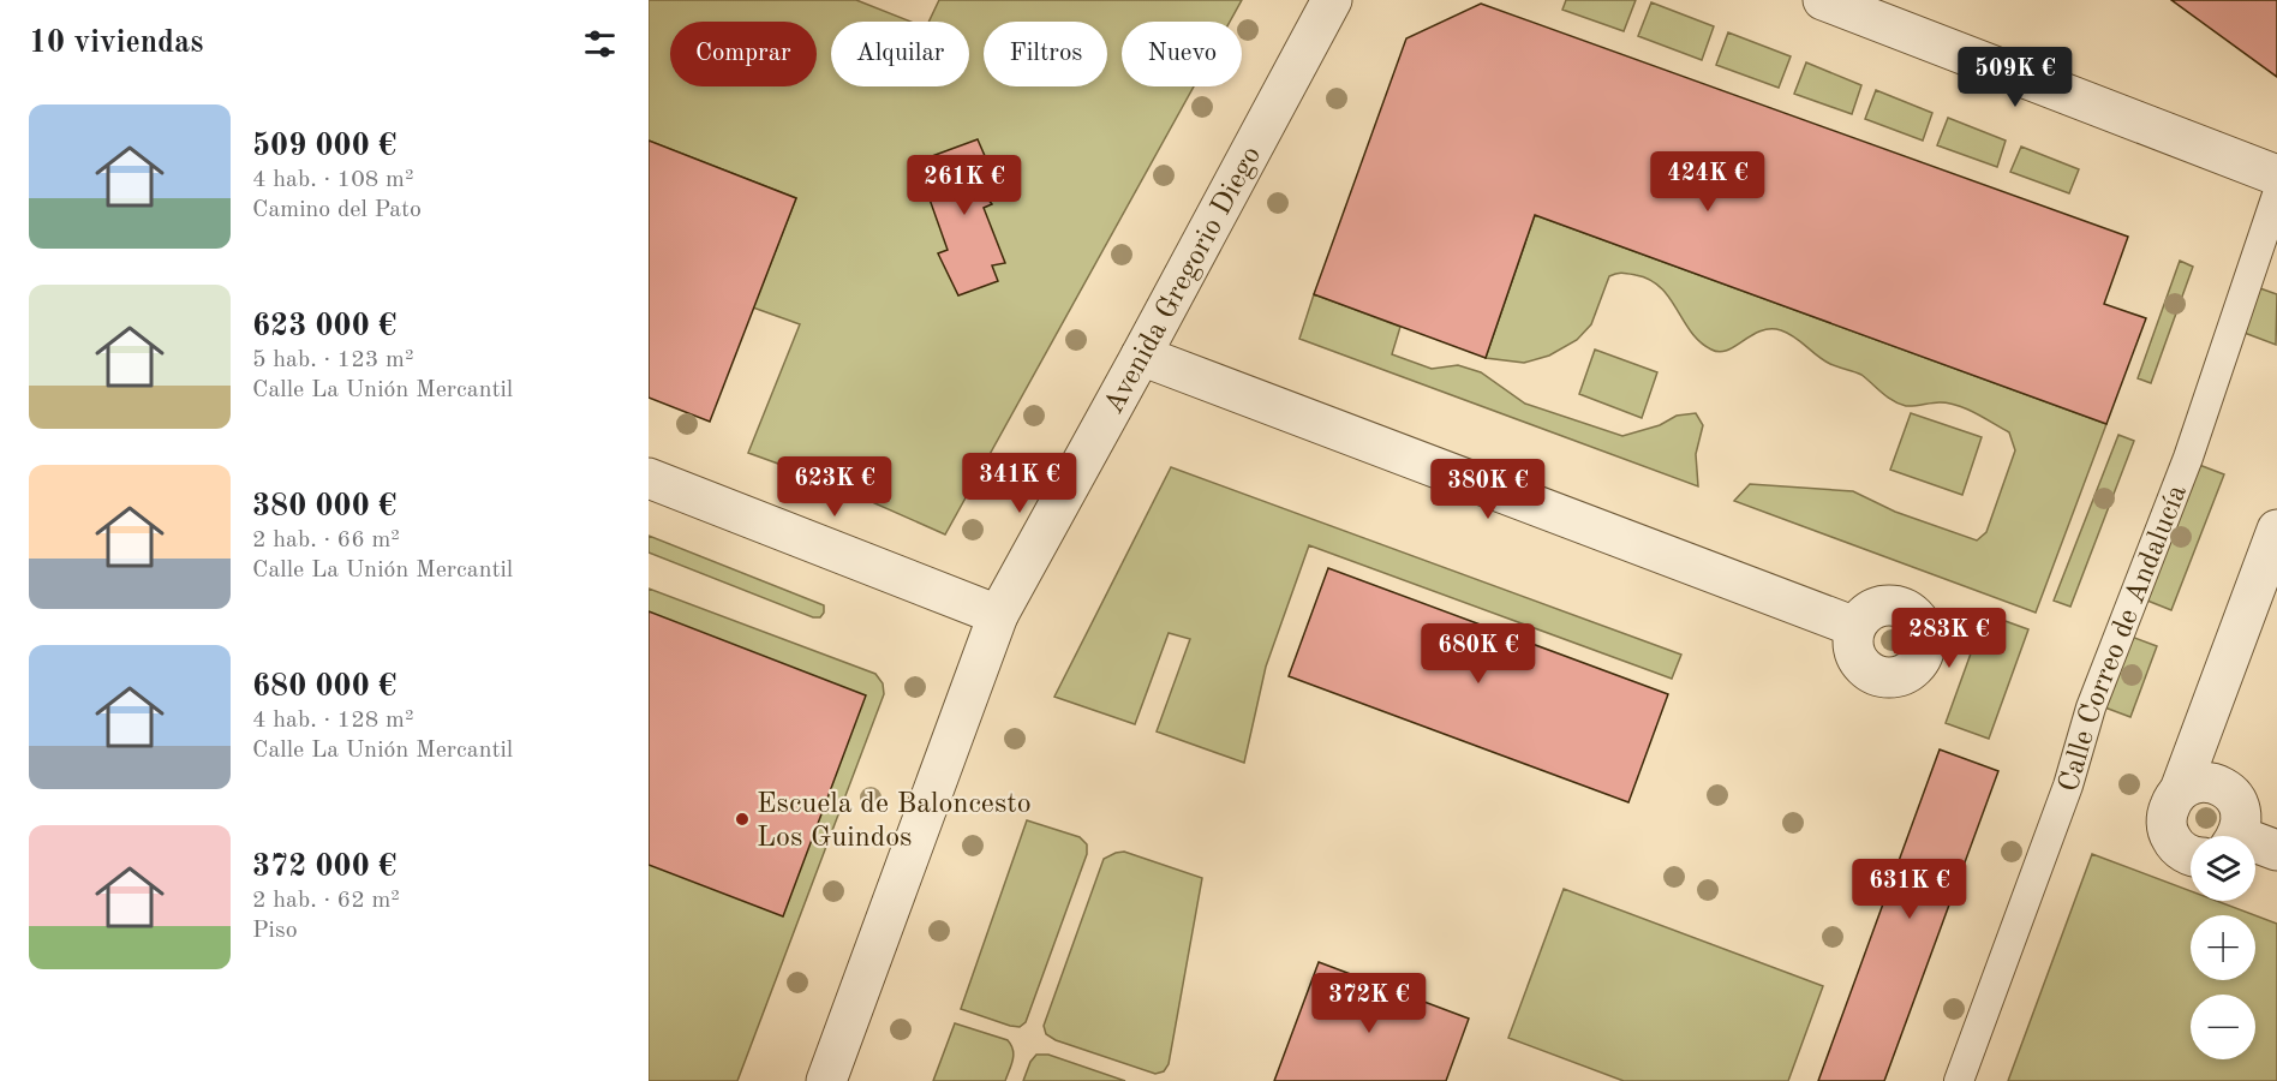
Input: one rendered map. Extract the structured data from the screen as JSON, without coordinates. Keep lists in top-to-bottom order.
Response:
{
  "streets": {
    "street": ["Avenida Gregorio Diego", "Calle Correo de Andalucía"]
  },
  "places": ["Escuela de Baloncesto Los Guindos"],
  "page": {
    "heading": "10 viviendas",
    "chip": [
      "Comprar",
      "Alquilar",
      "Filtros",
      "Nuevo"
    ],
    "price": [
      "509K €",
      "424K €",
      "261K €",
      "341K €",
      "623K €",
      "380K €",
      "283K €",
      "680K €",
      "631K €",
      "372K €"
    ],
    "list": [
      {
        "name": "509 000 €",
        "note": "4 hab. · 108 m² · Camino del Pato"
      },
      {
        "name": "623 000 €",
        "note": "5 hab. · 123 m² · Calle La Unión Mercantil"
      },
      {
        "name": "380 000 €",
        "note": "2 hab. · 66 m² · Calle La Unión Mercantil"
      },
      {
        "name": "680 000 €",
        "note": "4 hab. · 128 m² · Calle La Unión Mercantil"
      },
      {
        "name": "372 000 €",
        "note": "2 hab. · 62 m² · Piso"
      }
    ],
    "map_buttons": ["+", "−"]
  }
}
